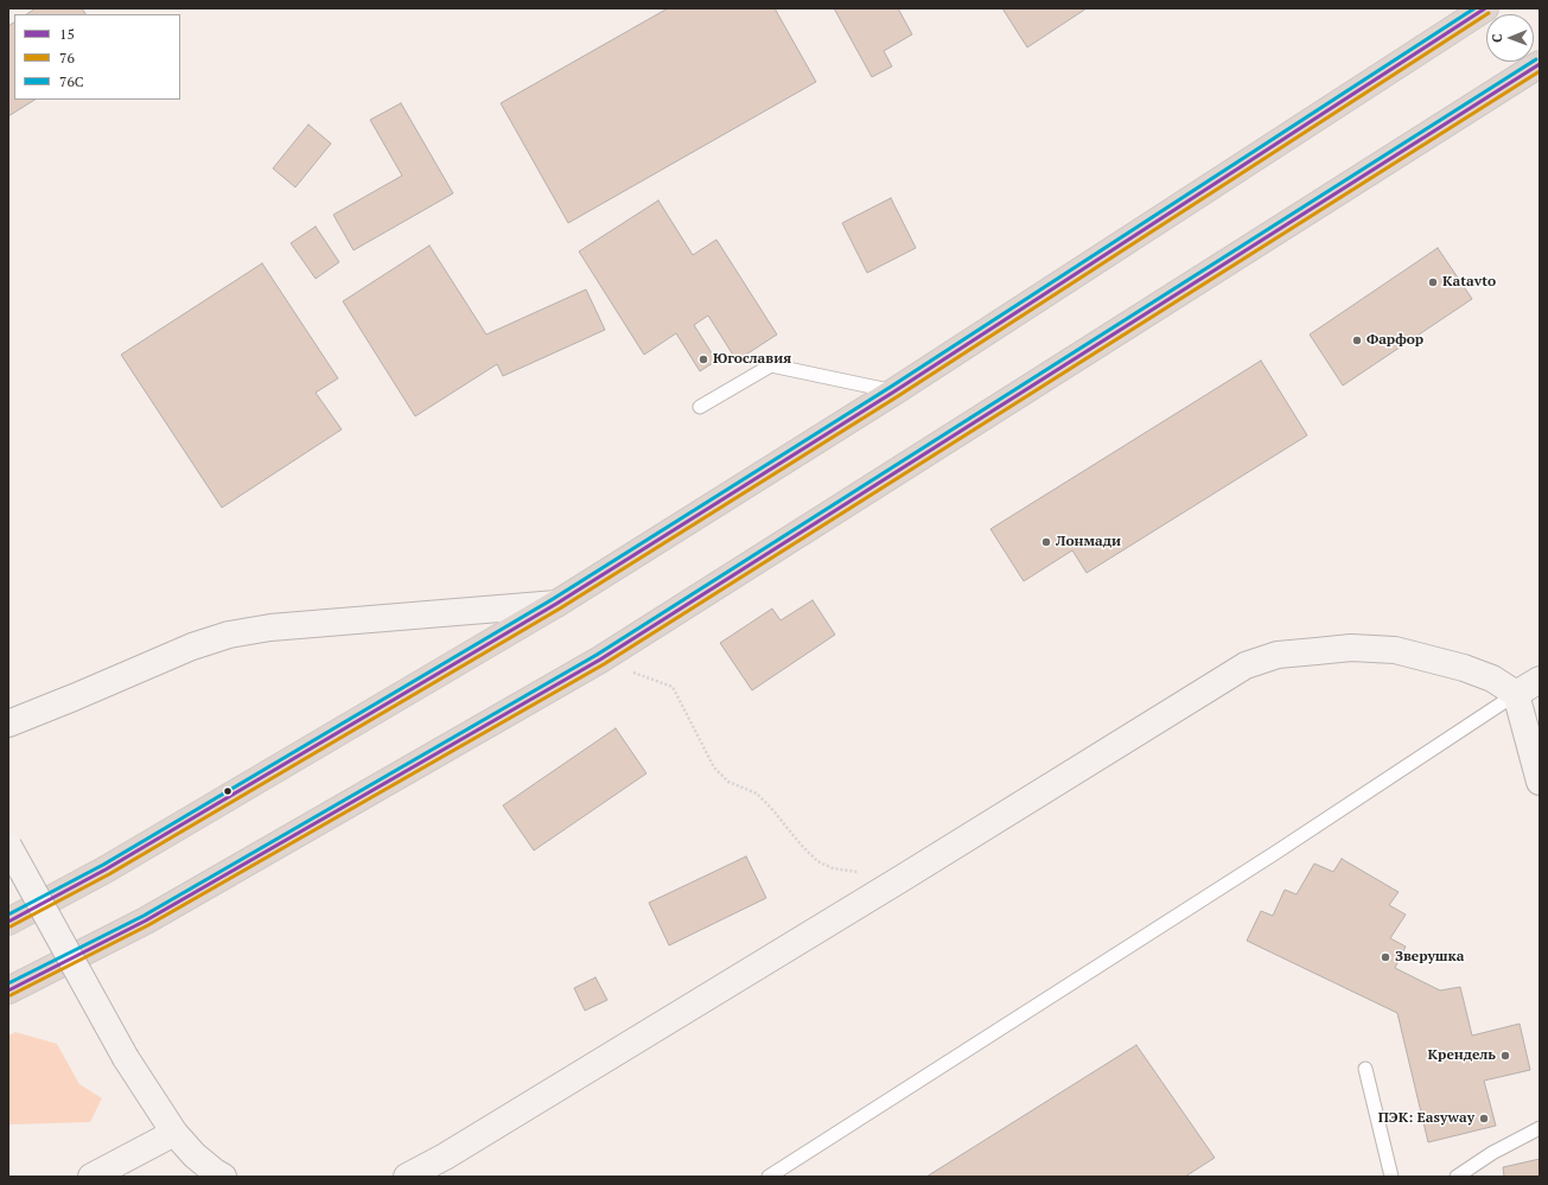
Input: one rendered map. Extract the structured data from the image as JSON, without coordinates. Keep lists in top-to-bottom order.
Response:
{
  "places": [
    "Katavto",
    "Фарфор",
    "Югославия",
    "Лонмади",
    "Зверушка",
    "Крендель",
    "ПЭК: Easyway"
  ],
  "lines": ["transit line 15", "transit line 76С", "transit line 76"],
  "legend": ["15", "76", "76С"],
  "north": "left"
}
